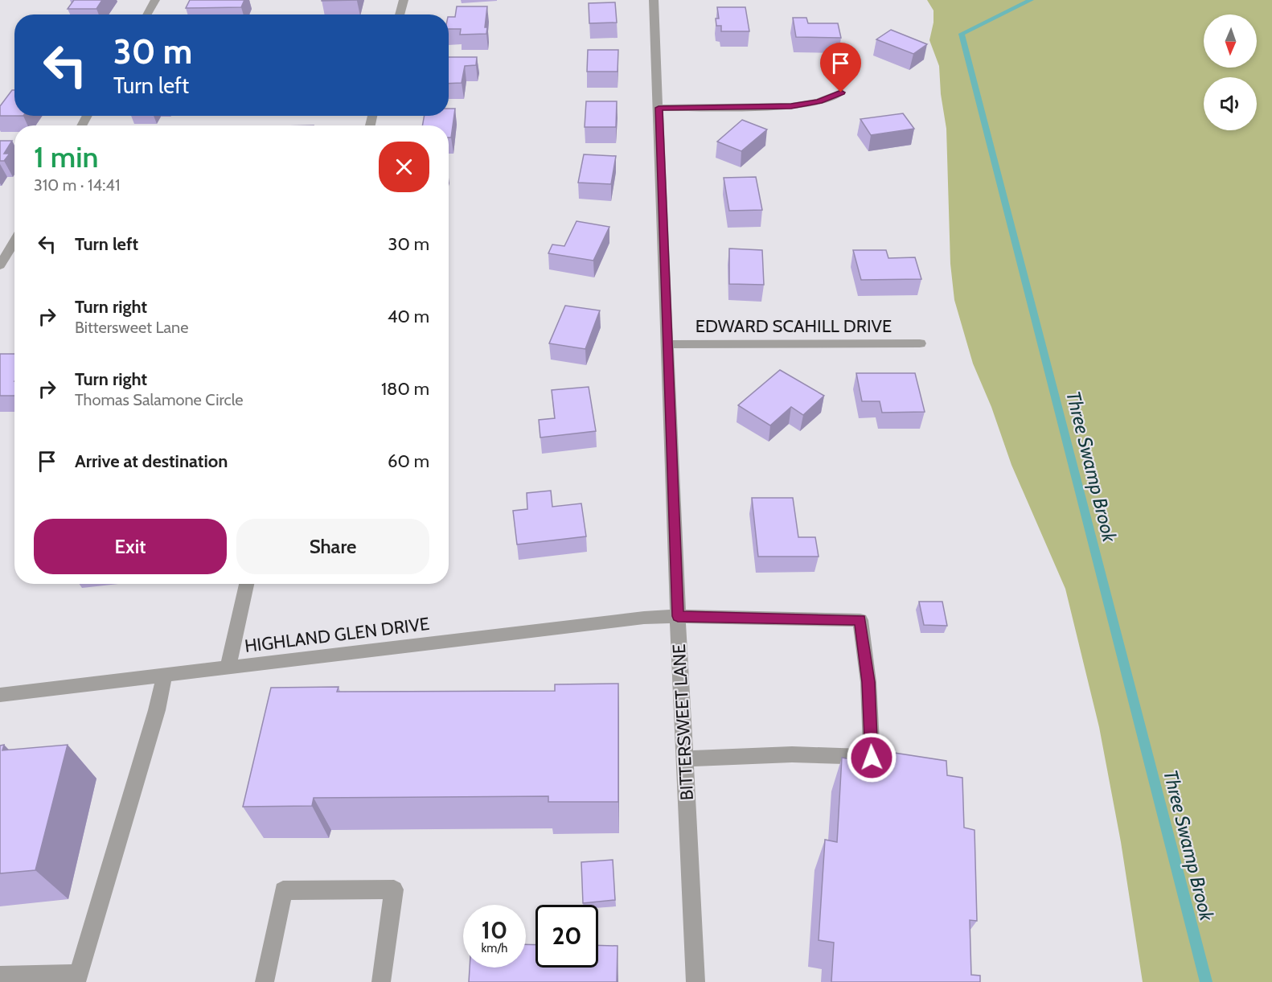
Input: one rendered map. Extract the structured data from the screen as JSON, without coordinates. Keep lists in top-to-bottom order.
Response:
{
  "streets": {
    "street": ["EDWARD SCAHILL DRIVE", "HIGHLAND GLEN DRIVE", "BITTERSWEET LANE"]
  },
  "crossings": [
    ["EDWARD SCAHILL DRIVE", "BITTERSWEET LANE"],
    ["HIGHLAND GLEN DRIVE", "BITTERSWEET LANE"]
  ],
  "water": ["Three Swamp Brook"],
  "north": "bottom",
  "page": {
    "turn": ["30 m", "Turn left"],
    "heading": ["1 min", "310 m · 14:41"],
    "list": [
      {
        "name": "Turn left",
        "value": "30 m"
      },
      {
        "name": "Turn right",
        "note": "Bittersweet Lane",
        "value": "40 m"
      },
      {
        "name": "Turn right",
        "note": "Thomas Salamone Circle",
        "value": "180 m"
      },
      {
        "name": "Arrive at destination",
        "value": "60 m"
      }
    ],
    "buttons": ["Exit", "Share"],
    "speed": "10 km/h",
    "limit": "20"
  }
}
